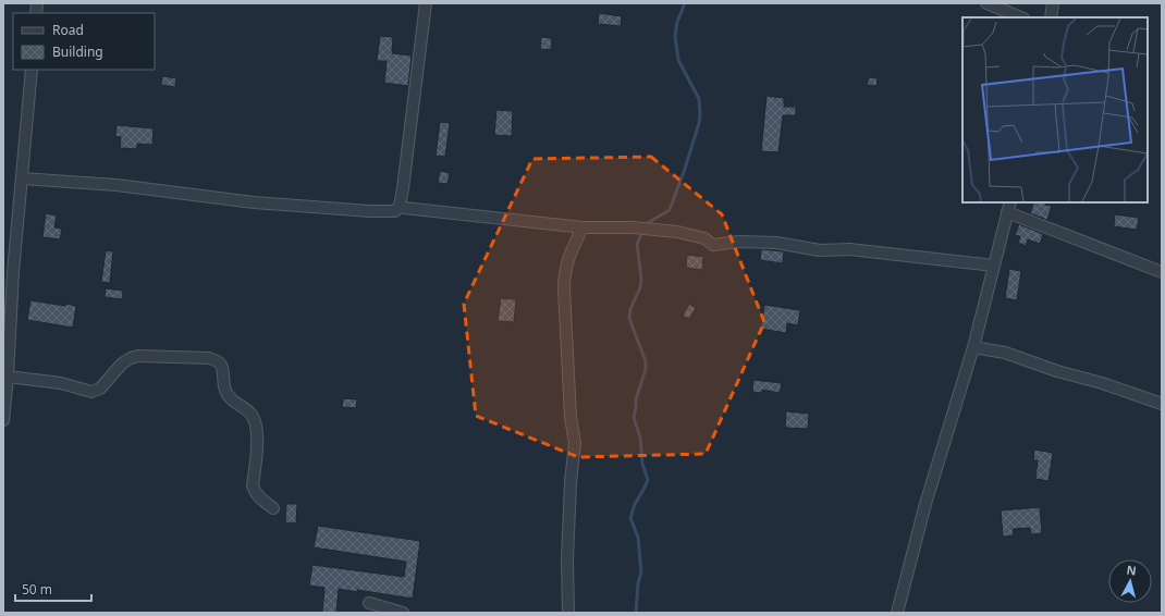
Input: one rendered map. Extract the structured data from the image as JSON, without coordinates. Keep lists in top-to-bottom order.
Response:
{
  "legend": ["Road", "Building"],
  "scale_bar": "50 m",
  "north": "top"
}
